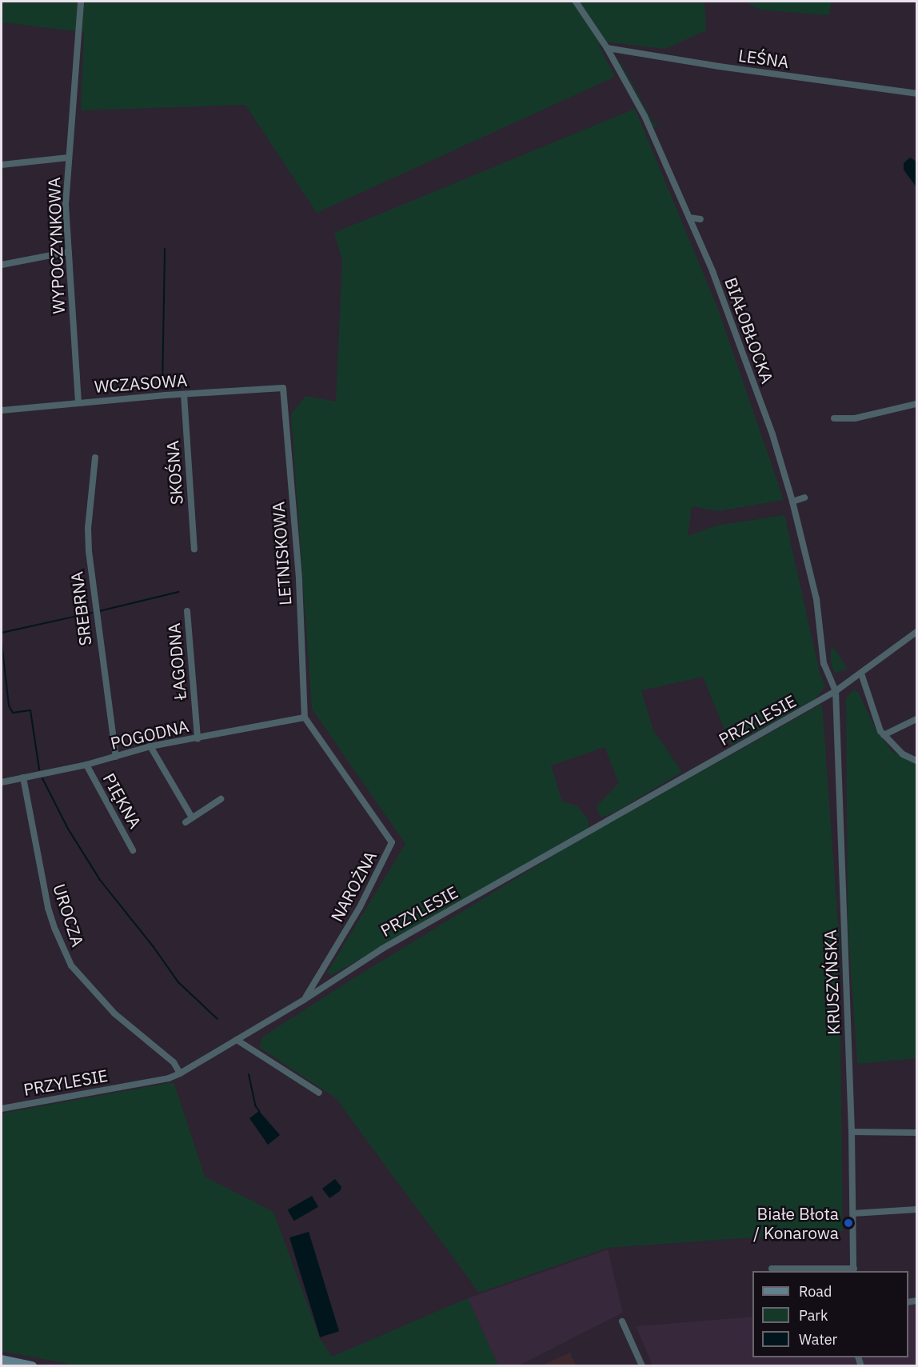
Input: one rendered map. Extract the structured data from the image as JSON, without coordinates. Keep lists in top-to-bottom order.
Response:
{
  "streets": {
    "street": [
      "LEŚNA",
      "WYPOCZYNKOWA",
      "BIAŁOBŁOCKA",
      "WCZASOWA",
      "SKOŚNA",
      "LETNISKOWA",
      "SREBRNA",
      "ŁAGODNA",
      "PRZYLESIE",
      "POGODNA",
      "PIĘKNA",
      "NAROŻNA",
      "UROCZA",
      "KRUSZYŃSKA"
    ]
  },
  "crossings": [
    ["LEŚNA", "BIAŁOBŁOCKA"],
    ["WYPOCZYNKOWA", "WCZASOWA"],
    ["BIAŁOBŁOCKA", "PRZYLESIE"],
    ["BIAŁOBŁOCKA", "KRUSZYŃSKA"],
    ["WCZASOWA", "SKOŚNA"],
    ["WCZASOWA", "LETNISKOWA"],
    ["LETNISKOWA", "POGODNA"],
    ["LETNISKOWA", "NAROŻNA"],
    ["SREBRNA", "POGODNA"],
    ["ŁAGODNA", "POGODNA"],
    ["PRZYLESIE", "NAROŻNA"],
    ["PRZYLESIE", "UROCZA"],
    ["PRZYLESIE", "KRUSZYŃSKA"],
    ["POGODNA", "PIĘKNA"],
    ["POGODNA", "NAROŻNA"],
    ["POGODNA", "UROCZA"]
  ],
  "places": ["Białe Błota / Konarowa"],
  "legend": ["Road", "Park", "Water"]
}
